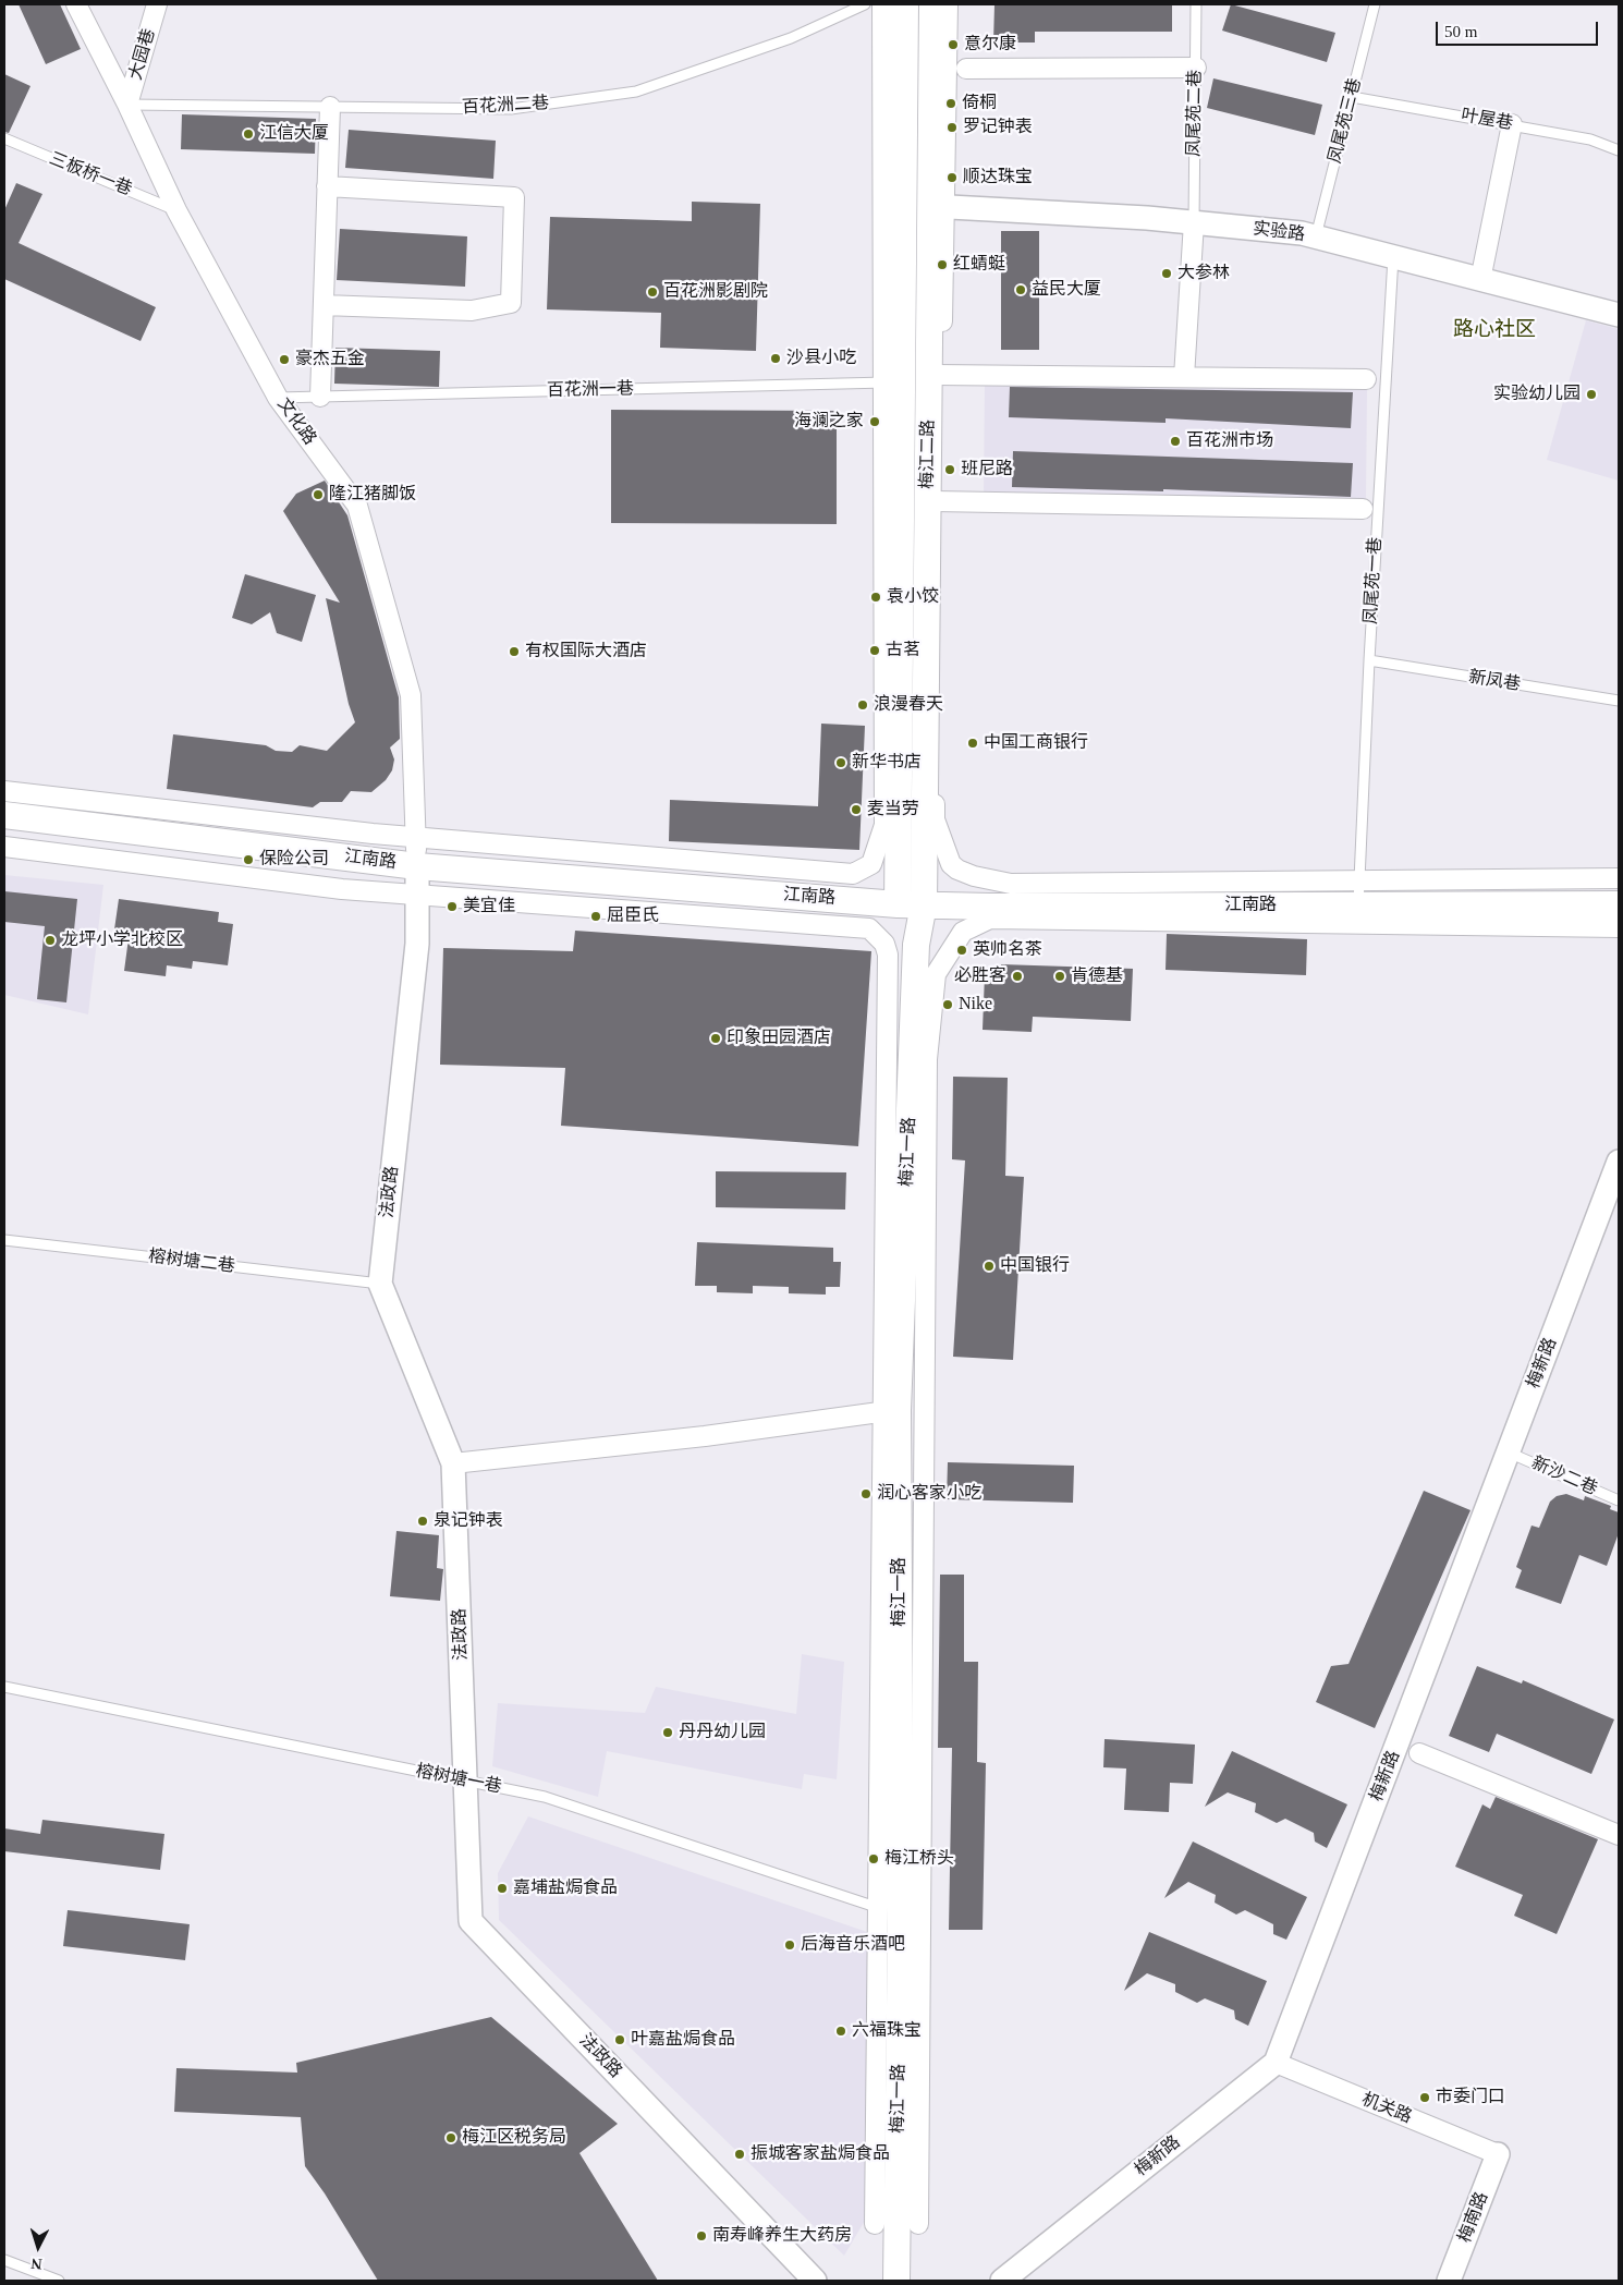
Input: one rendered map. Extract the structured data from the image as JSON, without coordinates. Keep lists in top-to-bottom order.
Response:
{
  "streets": {
    "main road": ["梅江二路", "江南路", "梅江一路"],
    "street": [
      "大园巷",
      "实验路",
      "文化路",
      "法政路",
      "梅新路",
      "机关路",
      "梅南路"
    ],
    "lane": [
      "百花洲二巷",
      "凤尾苑二巷",
      "叶屋巷",
      "凤尾苑三巷",
      "三板桥一巷",
      "百花洲一巷",
      "凤尾苑一巷",
      "新凤巷",
      "榕树塘二巷",
      "新沙二巷",
      "榕树塘一巷"
    ]
  },
  "crossings": [
    ["大园巷", "百花洲二巷"],
    ["大园巷", "文化路"],
    ["百花洲二巷", "文化路"],
    ["凤尾苑二巷", "实验路"],
    ["叶屋巷", "凤尾苑三巷"],
    ["凤尾苑三巷", "实验路"],
    ["三板桥一巷", "文化路"],
    ["实验路", "梅江二路"],
    ["实验路", "凤尾苑一巷"],
    ["百花洲一巷", "文化路"],
    ["百花洲一巷", "梅江二路"],
    ["文化路", "江南路"],
    ["文化路", "法政路"],
    ["梅江二路", "江南路"],
    ["梅江二路", "梅江一路"],
    ["凤尾苑一巷", "新凤巷"],
    ["凤尾苑一巷", "江南路"],
    ["江南路", "梅江一路"],
    ["江南路", "法政路"],
    ["梅江一路", "榕树塘一巷"],
    ["法政路", "榕树塘二巷"],
    ["法政路", "榕树塘一巷"],
    ["梅新路", "新沙二巷"],
    ["梅新路", "机关路"],
    ["机关路", "梅南路"]
  ],
  "districts": ["路心社区"],
  "places": [
    "意尔康",
    "倚桐",
    "罗记钟表",
    "江信大厦",
    "顺达珠宝",
    "红蜻蜓",
    "大参林",
    "益民大厦",
    "百花洲影剧院",
    "沙县小吃",
    "豪杰五金",
    "实验幼儿园",
    "海澜之家",
    "百花洲市场",
    "班尼路",
    "隆江猪脚饭",
    "袁小饺",
    "古茗",
    "有权国际大酒店",
    "浪漫春天",
    "中国工商银行",
    "新华书店",
    "麦当劳",
    "保险公司",
    "美宜佳",
    "屈臣氏",
    "龙坪小学北校区",
    "英帅名茶",
    "必胜客",
    "肯德基",
    "Nike",
    "印象田园酒店",
    "中国银行",
    "润心客家小吃",
    "泉记钟表",
    "丹丹幼儿园",
    "梅江桥头",
    "嘉埔盐焗食品",
    "后海音乐酒吧",
    "六福珠宝",
    "叶嘉盐焗食品",
    "市委门口",
    "梅江区税务局",
    "振城客家盐焗食品",
    "南寿峰养生大药房"
  ],
  "scale_bar": "50 m",
  "north": "bottom"
}
